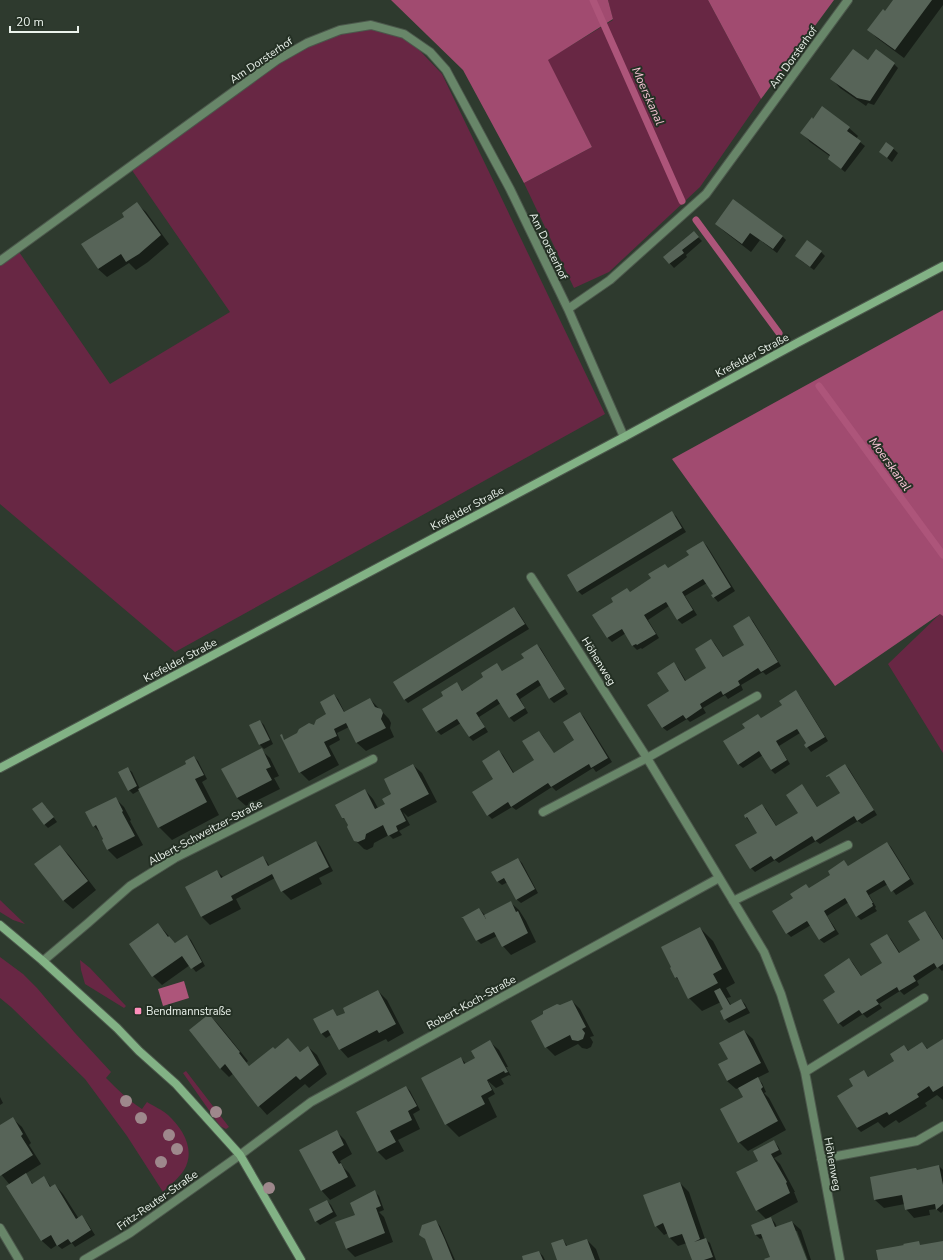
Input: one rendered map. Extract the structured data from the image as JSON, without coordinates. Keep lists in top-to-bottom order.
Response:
{
  "streets": {
    "main road": ["Krefelder Straße"],
    "street": [
      "Am Dorsterhof",
      "Höhenweg",
      "Albert-Schweitzer-Straße",
      "Robert-Koch-Straße",
      "Fritz-Reuter-Straße"
    ]
  },
  "crossings": [
    ["Am Dorsterhof", "Krefelder Straße"],
    ["Höhenweg", "Robert-Koch-Straße"],
    ["Robert-Koch-Straße", "Fritz-Reuter-Straße"]
  ],
  "water": ["Moerskanal"],
  "places": {
    "transit": ["Bendmannstraße"]
  },
  "scale_bar": "20 m"
}
